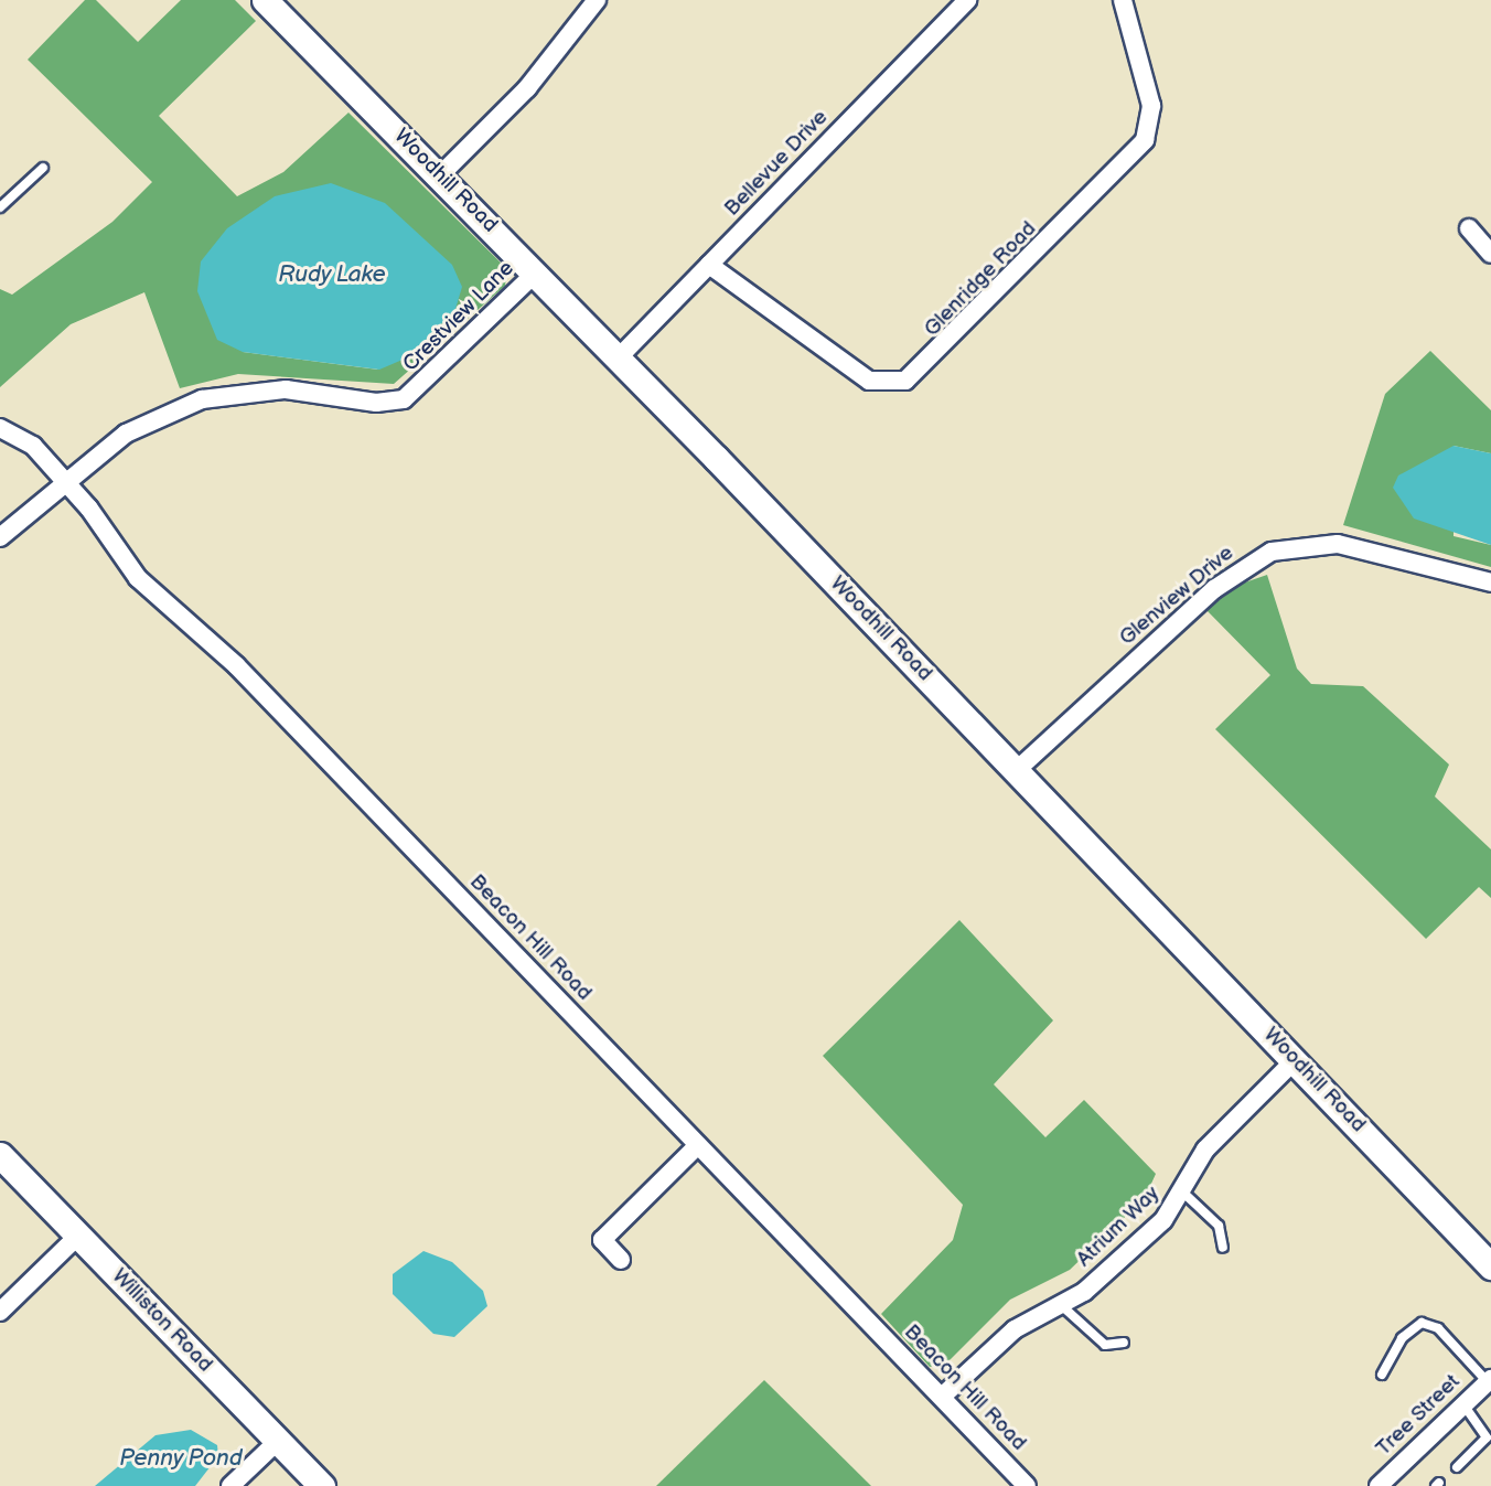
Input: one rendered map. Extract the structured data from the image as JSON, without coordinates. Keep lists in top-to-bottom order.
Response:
{
  "streets": {
    "street": [
      "Bellevue Drive",
      "Woodhill Road",
      "Glenridge Road",
      "Crestview Lane",
      "Glenview Drive",
      "Beacon Hill Road",
      "Atrium Way",
      "Williston Road",
      "Tree Street"
    ]
  },
  "crossings": [
    ["Bellevue Drive", "Woodhill Road"],
    ["Bellevue Drive", "Glenridge Road"],
    ["Woodhill Road", "Crestview Lane"],
    ["Woodhill Road", "Glenview Drive"],
    ["Woodhill Road", "Atrium Way"],
    ["Crestview Lane", "Beacon Hill Road"],
    ["Beacon Hill Road", "Atrium Way"]
  ],
  "water": ["Rudy Lake", "Penny Pond"]
}
